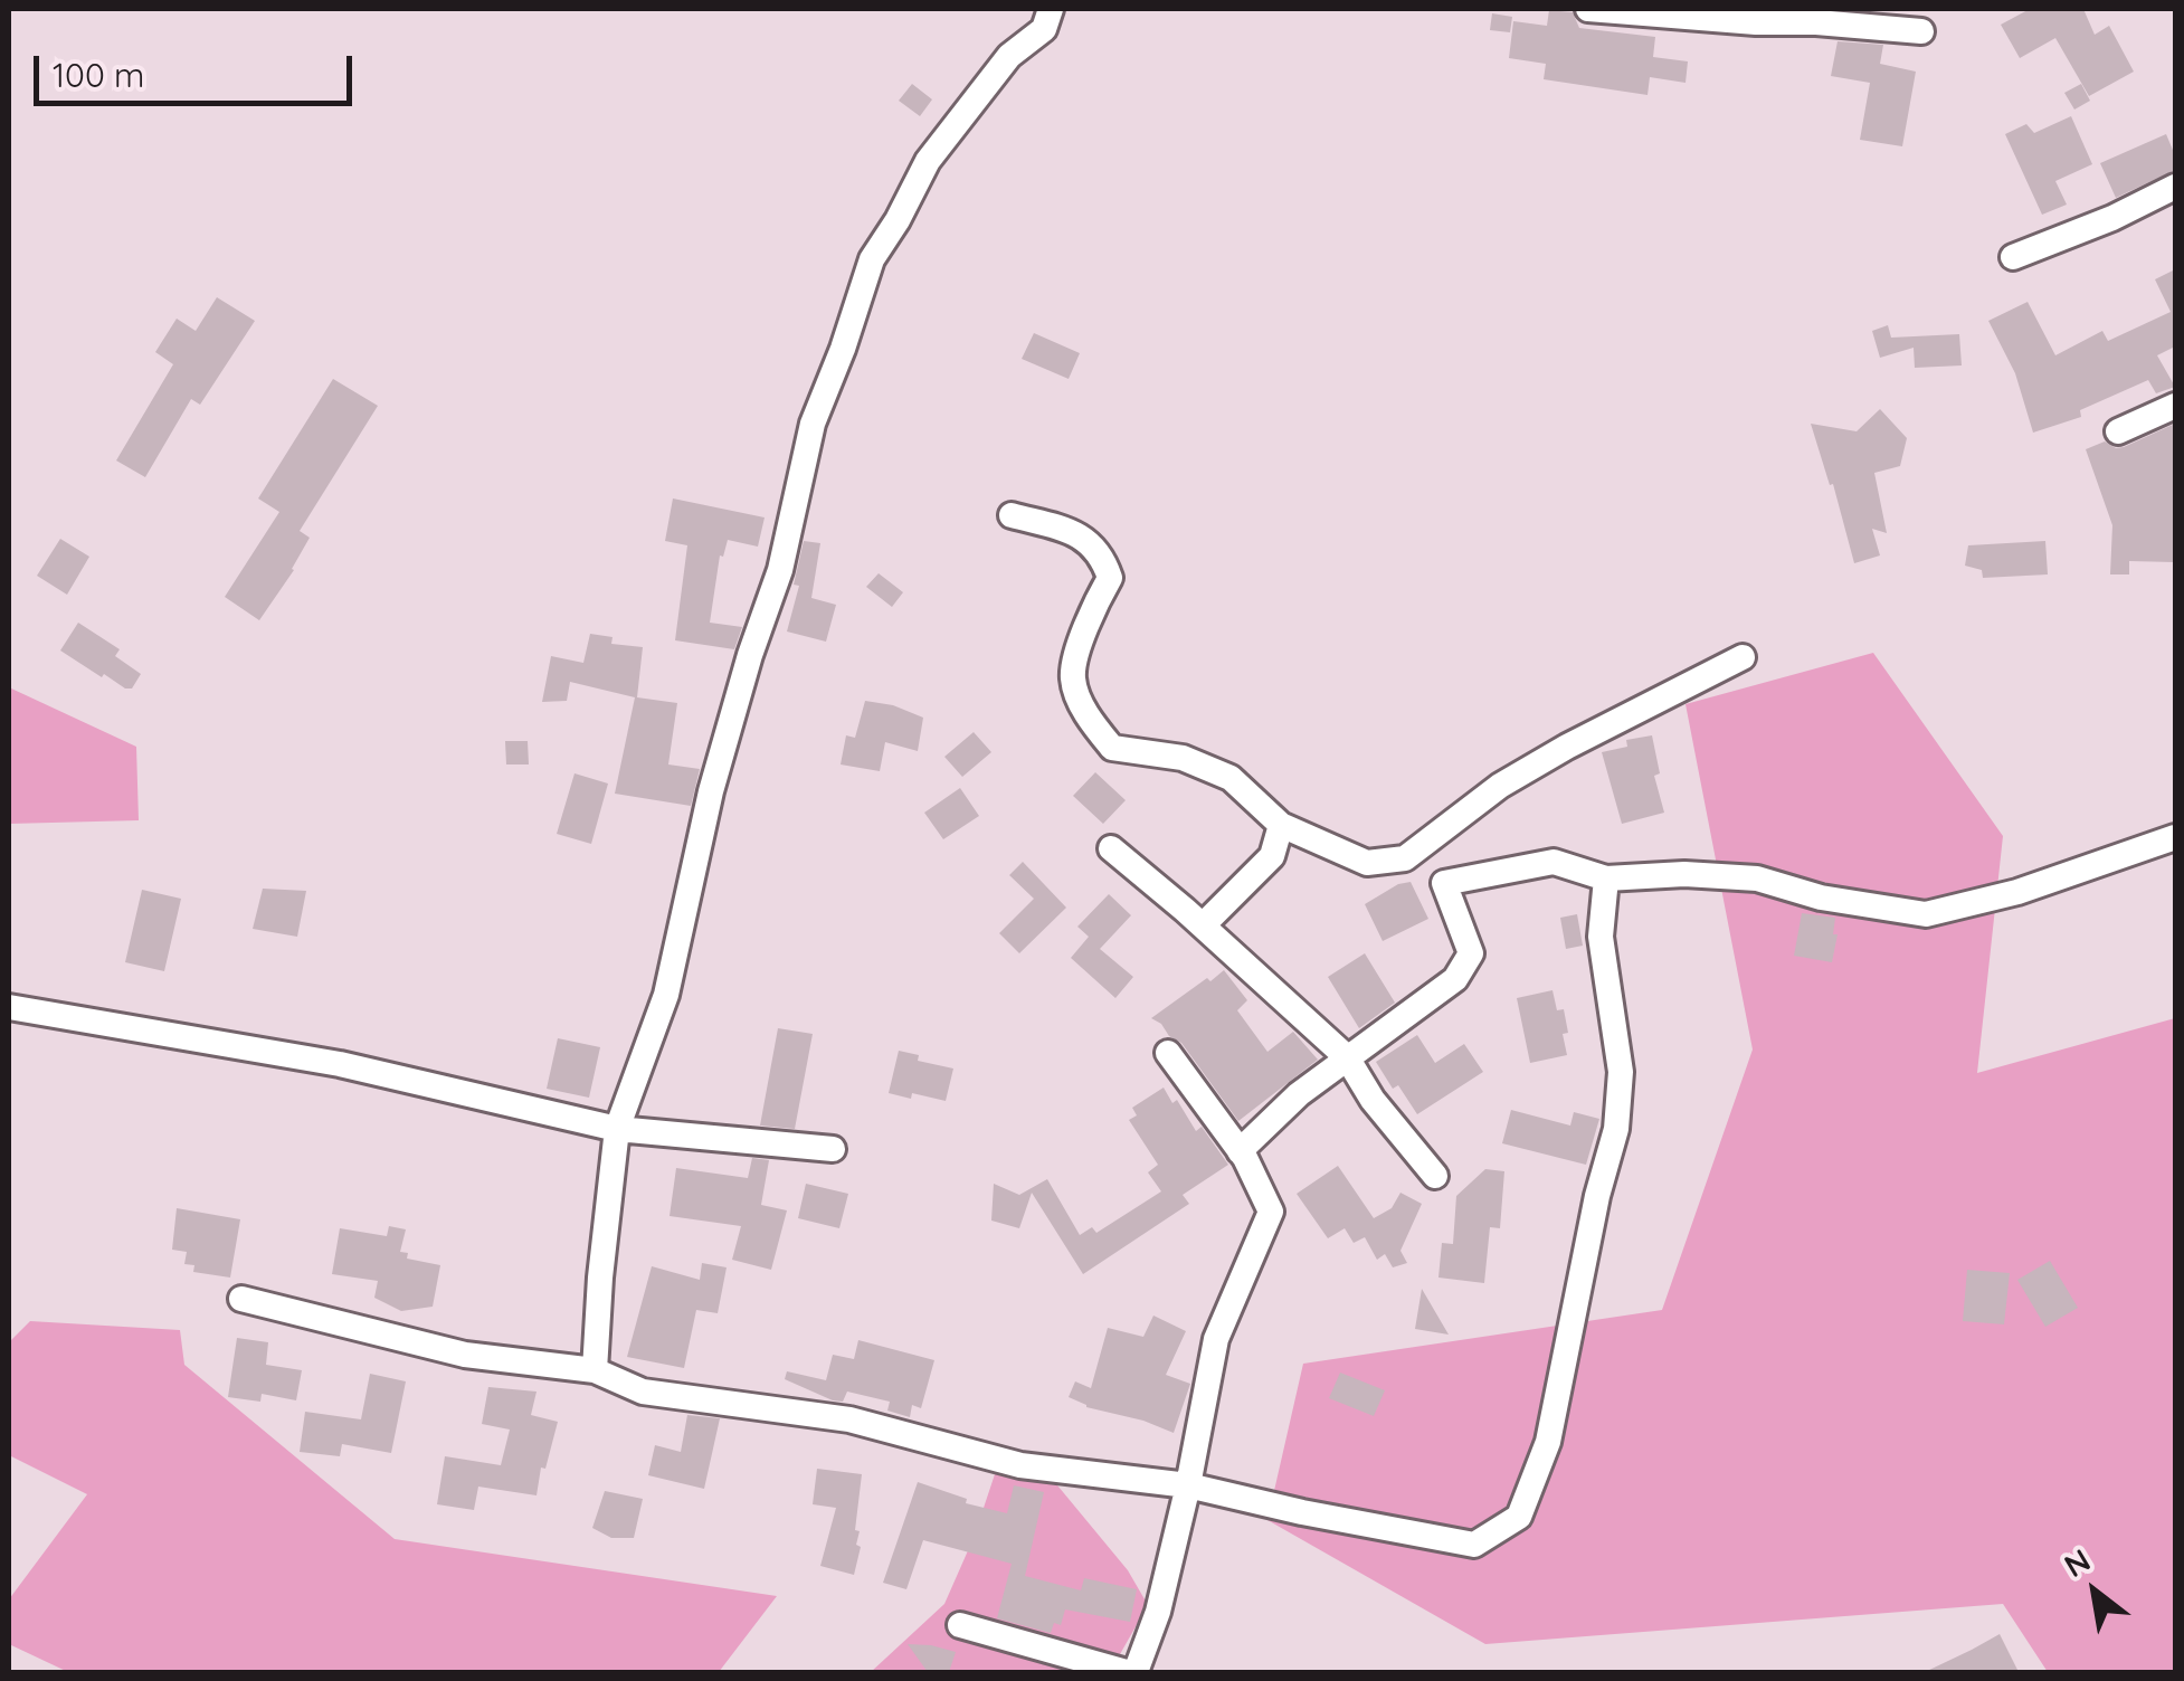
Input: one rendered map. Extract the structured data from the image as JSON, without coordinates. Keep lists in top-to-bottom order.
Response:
{
  "scale_bar": "100 m",
  "north": "top left"
}
